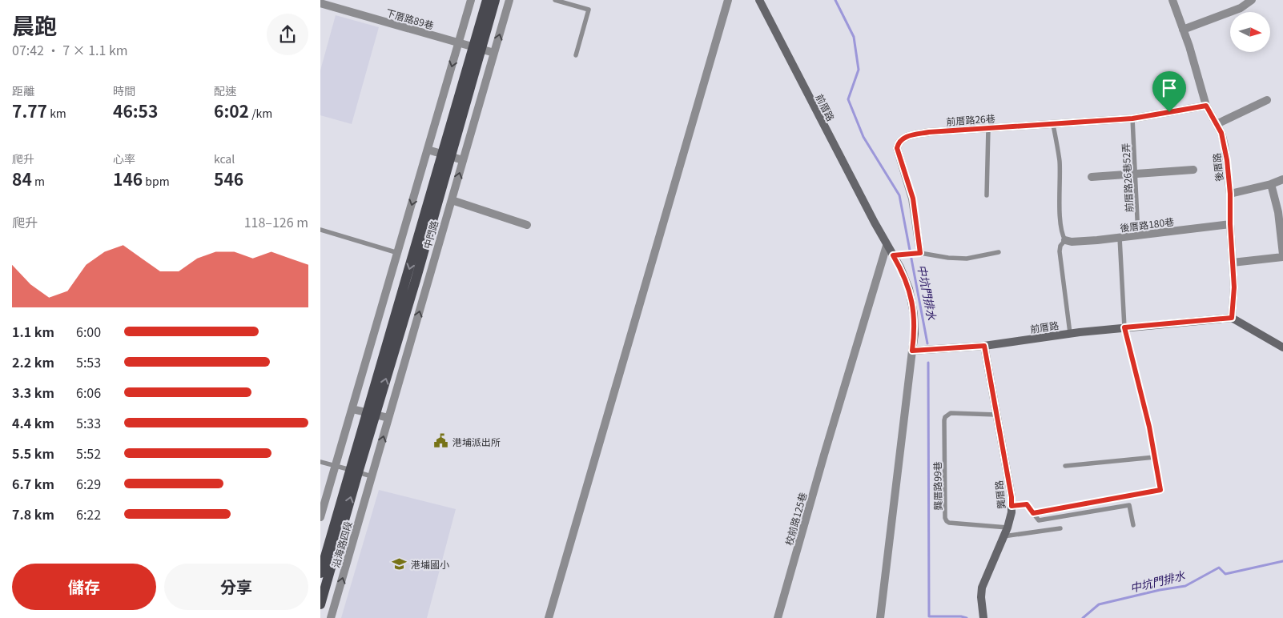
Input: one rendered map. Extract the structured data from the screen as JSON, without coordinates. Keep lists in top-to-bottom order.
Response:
{
  "streets": {
    "main road": ["中門路", "沿海路四段"],
    "street": [
      "下厝路89巷",
      "前厝路",
      "前厝路26巷",
      "後厝路",
      "後厝路180巷",
      "龔厝路",
      "校前路125巷"
    ],
    "lane": ["前厝路26巷52弄", "龔厝路99巷"]
  },
  "crossings": [
    ["下厝路89巷", "中門路"],
    ["前厝路", "後厝路"],
    ["前厝路", "龔厝路"],
    ["前厝路", "校前路125巷"],
    ["前厝路26巷", "後厝路"],
    ["前厝路26巷", "前厝路26巷52弄"],
    ["後厝路", "後厝路180巷"],
    ["前厝路26巷52弄", "後厝路180巷"],
    ["中門路", "沿海路四段"],
    ["龔厝路99巷", "龔厝路"]
  ],
  "water": ["中坑門排水"],
  "places": {
    "public building": ["港埔派出所"],
    "school or university": ["港埔國小"]
  },
  "north": "right",
  "page": {
    "heading": ["晨跑", "07:42 · 7 × 1.1 km"],
    "stats": [
      ["距離", "7.77 km"],
      ["時間", "46:53"],
      ["配速", "6:02 /km"],
      ["爬升", "84 m"],
      ["心率", "146 bpm"],
      ["kcal", "546"]
    ],
    "chart": ["爬升", "118–126 m"],
    "list": [
      {
        "name": "1.1 km",
        "note": "6:00"
      },
      {
        "name": "2.2 km",
        "note": "5:53"
      },
      {
        "name": "3.3 km",
        "note": "6:06"
      },
      {
        "name": "4.4 km",
        "note": "5:33"
      },
      {
        "name": "5.5 km",
        "note": "5:52"
      },
      {
        "name": "6.7 km",
        "note": "6:29"
      },
      {
        "name": "7.8 km",
        "note": "6:22"
      }
    ],
    "buttons": ["儲存", "分享"]
  }
}
